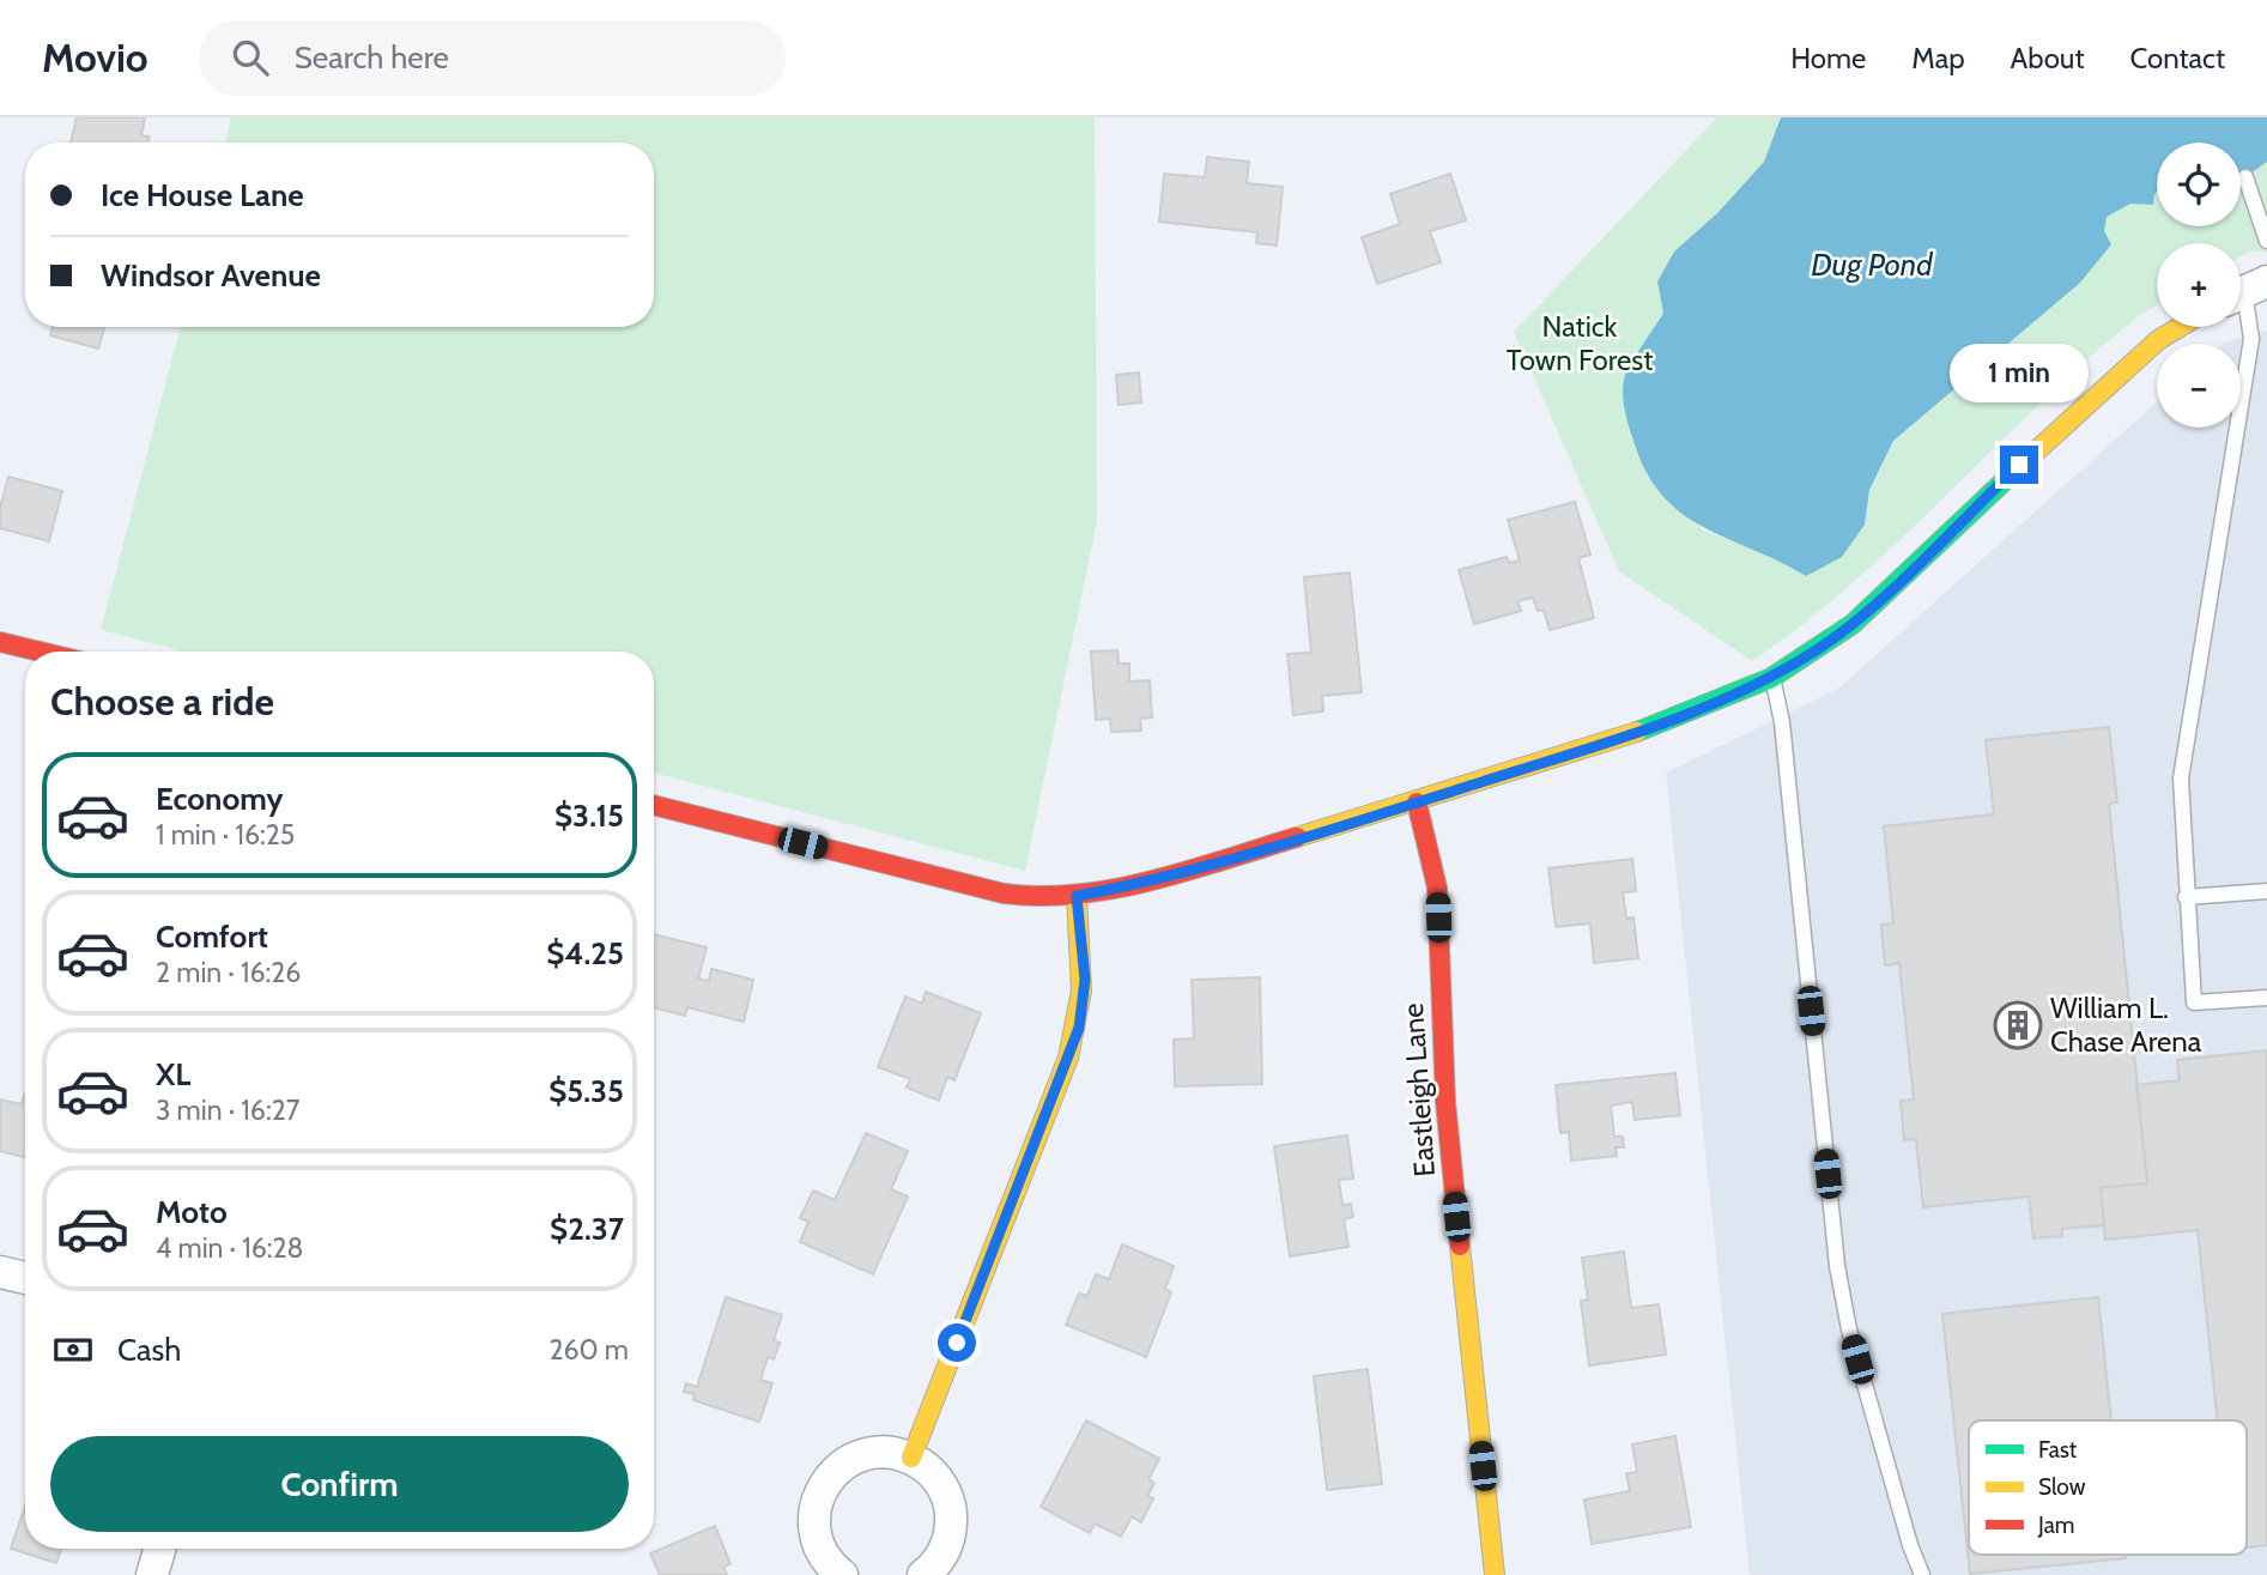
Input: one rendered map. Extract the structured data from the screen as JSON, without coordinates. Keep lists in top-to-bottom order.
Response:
{
  "streets": {
    "street": ["Eastleigh Lane"]
  },
  "water": ["Dug Pond"],
  "parks": ["Natick Town Forest"],
  "places": {
    "building": ["William L. Chase Arena"]
  },
  "legend": ["Fast", "Slow", "Jam"],
  "page": {
    "header": "Movio",
    "search": "Search here",
    "nav": [
      "Home",
      "Map",
      "About",
      "Contact"
    ],
    "map_buttons": ["+", "−"],
    "banner": ["Ice House Lane", "Windsor Avenue"],
    "bubble": "1 min",
    "heading": "Choose a ride",
    "list": [
      {
        "name": "Economy",
        "note": "1 min · 16:25",
        "value": "$3.15"
      },
      {
        "name": "Comfort",
        "note": "2 min · 16:26",
        "value": "$4.25"
      },
      {
        "name": "XL",
        "note": "3 min · 16:27",
        "value": "$5.35"
      },
      {
        "name": "Moto",
        "note": "4 min · 16:28",
        "value": "$2.37"
      }
    ],
    "pay": ["Cash", "260 m"],
    "buttons": "Confirm"
  }
}
